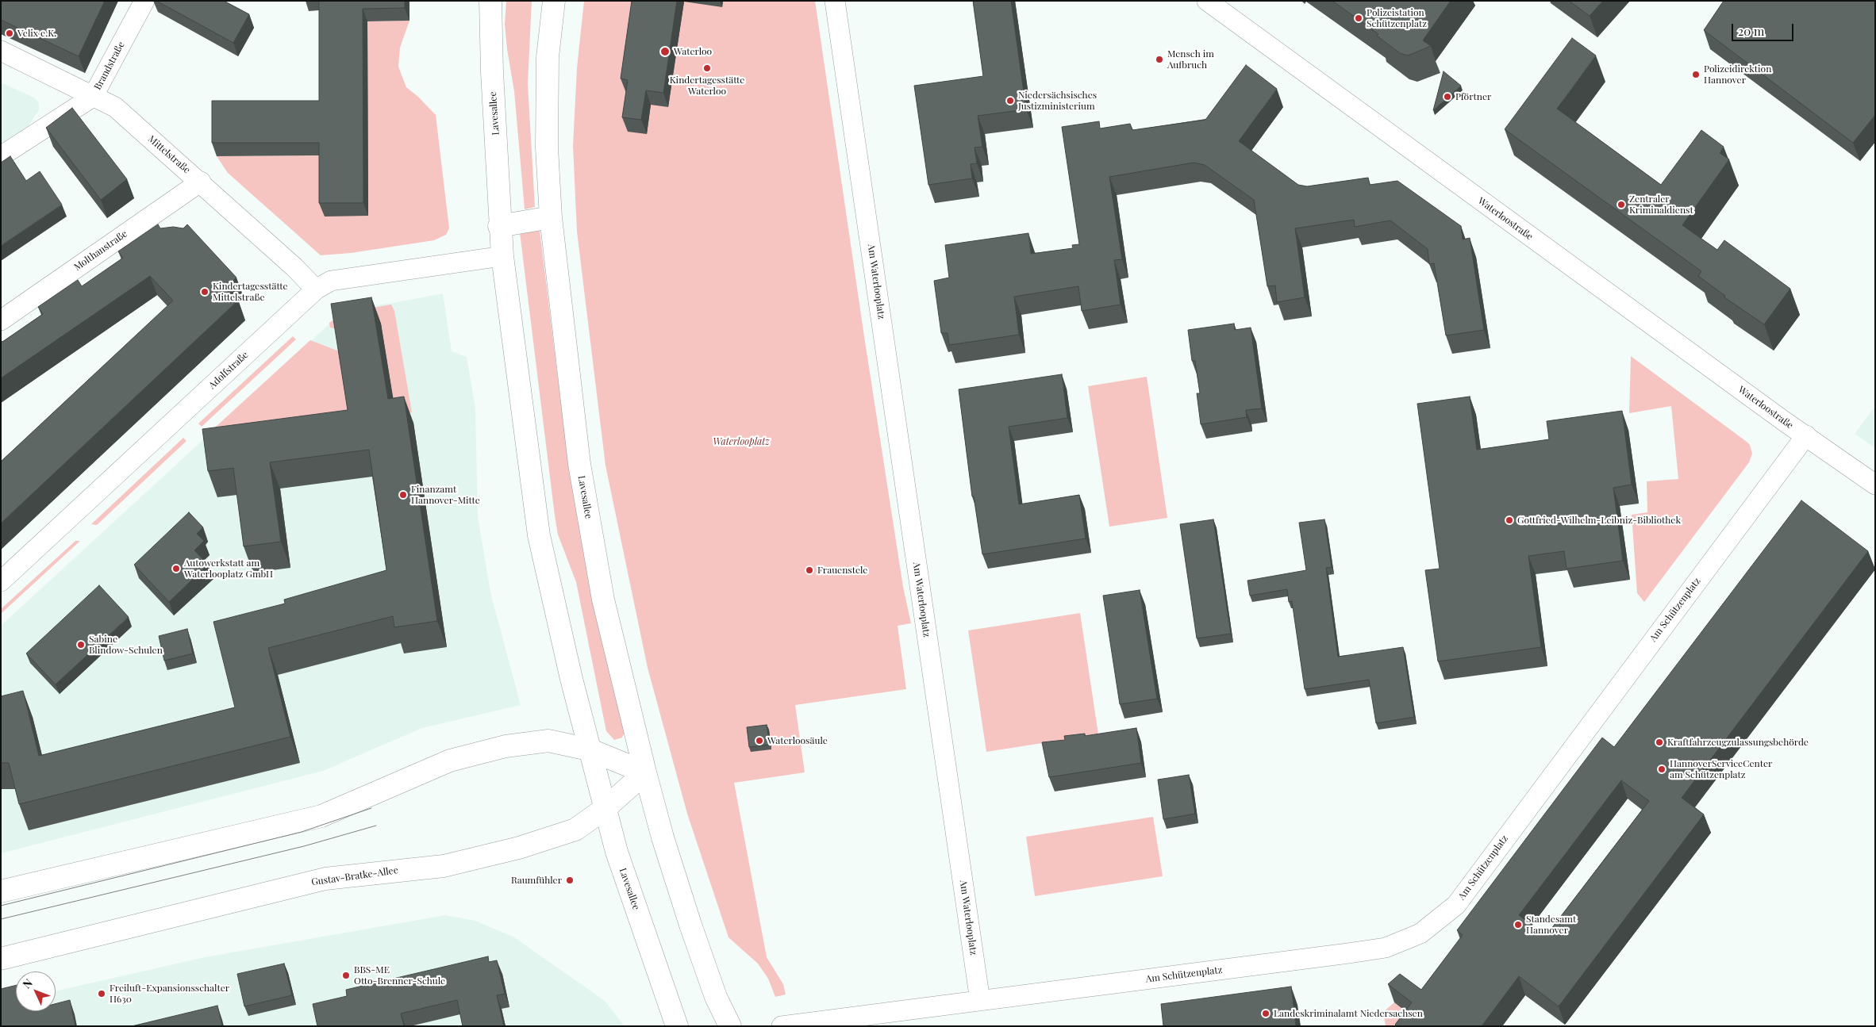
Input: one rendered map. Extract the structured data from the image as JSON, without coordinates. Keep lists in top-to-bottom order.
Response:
{
  "streets": {
    "main road": ["Lavesallee", "Gustav-Bratke-Allee"],
    "street": [
      "Brandstraße",
      "Mittelstraße",
      "Waterloostraße",
      "Molthanstraße",
      "Am Waterlooplatz",
      "Adolfstraße",
      "Am Schützenplatz"
    ]
  },
  "crossings": [
    ["Brandstraße", "Mittelstraße"],
    ["Lavesallee", "Adolfstraße"],
    ["Lavesallee", "Gustav-Bratke-Allee"],
    ["Mittelstraße", "Molthanstraße"],
    ["Mittelstraße", "Adolfstraße"],
    ["Waterloostraße", "Am Schützenplatz"],
    ["Am Waterlooplatz", "Am Schützenplatz"]
  ],
  "parks": ["Waterlooplatz"],
  "places": [
    "Polizeistation Schützenplatz",
    "Velix e.K.",
    "Waterloo",
    "Mensch im Aufbruch",
    "Kindertagesstätte Waterloo",
    "Polizeidirektion Hannover",
    "Pförtner",
    "Niedersächsisches Justizministerium",
    "Zentraler Kriminaldienst",
    "Kindertagesstätte Mittelstraße",
    "Finanzamt Hannover-Mitte",
    "Gottfried-Wilhelm-Leibniz-Bibliothek",
    "Autowerkstatt am Waterlooplatz GmbH",
    "Frauenstele",
    "Sabine Blindow-Schulen",
    "Waterloosäule",
    "Kraftfahrzeugzulassungsbehörde",
    "HannoverServiceCenter am Schützenplatz",
    "Raumfühler",
    "Standesamt Hannover",
    "BBS-ME Otto-Brenner-Schule",
    "Freiluft-Expansionsschalter H630",
    "Landeskriminalamt Niedersachsen"
  ],
  "scale_bar": "20 m",
  "north": "top left"
}
